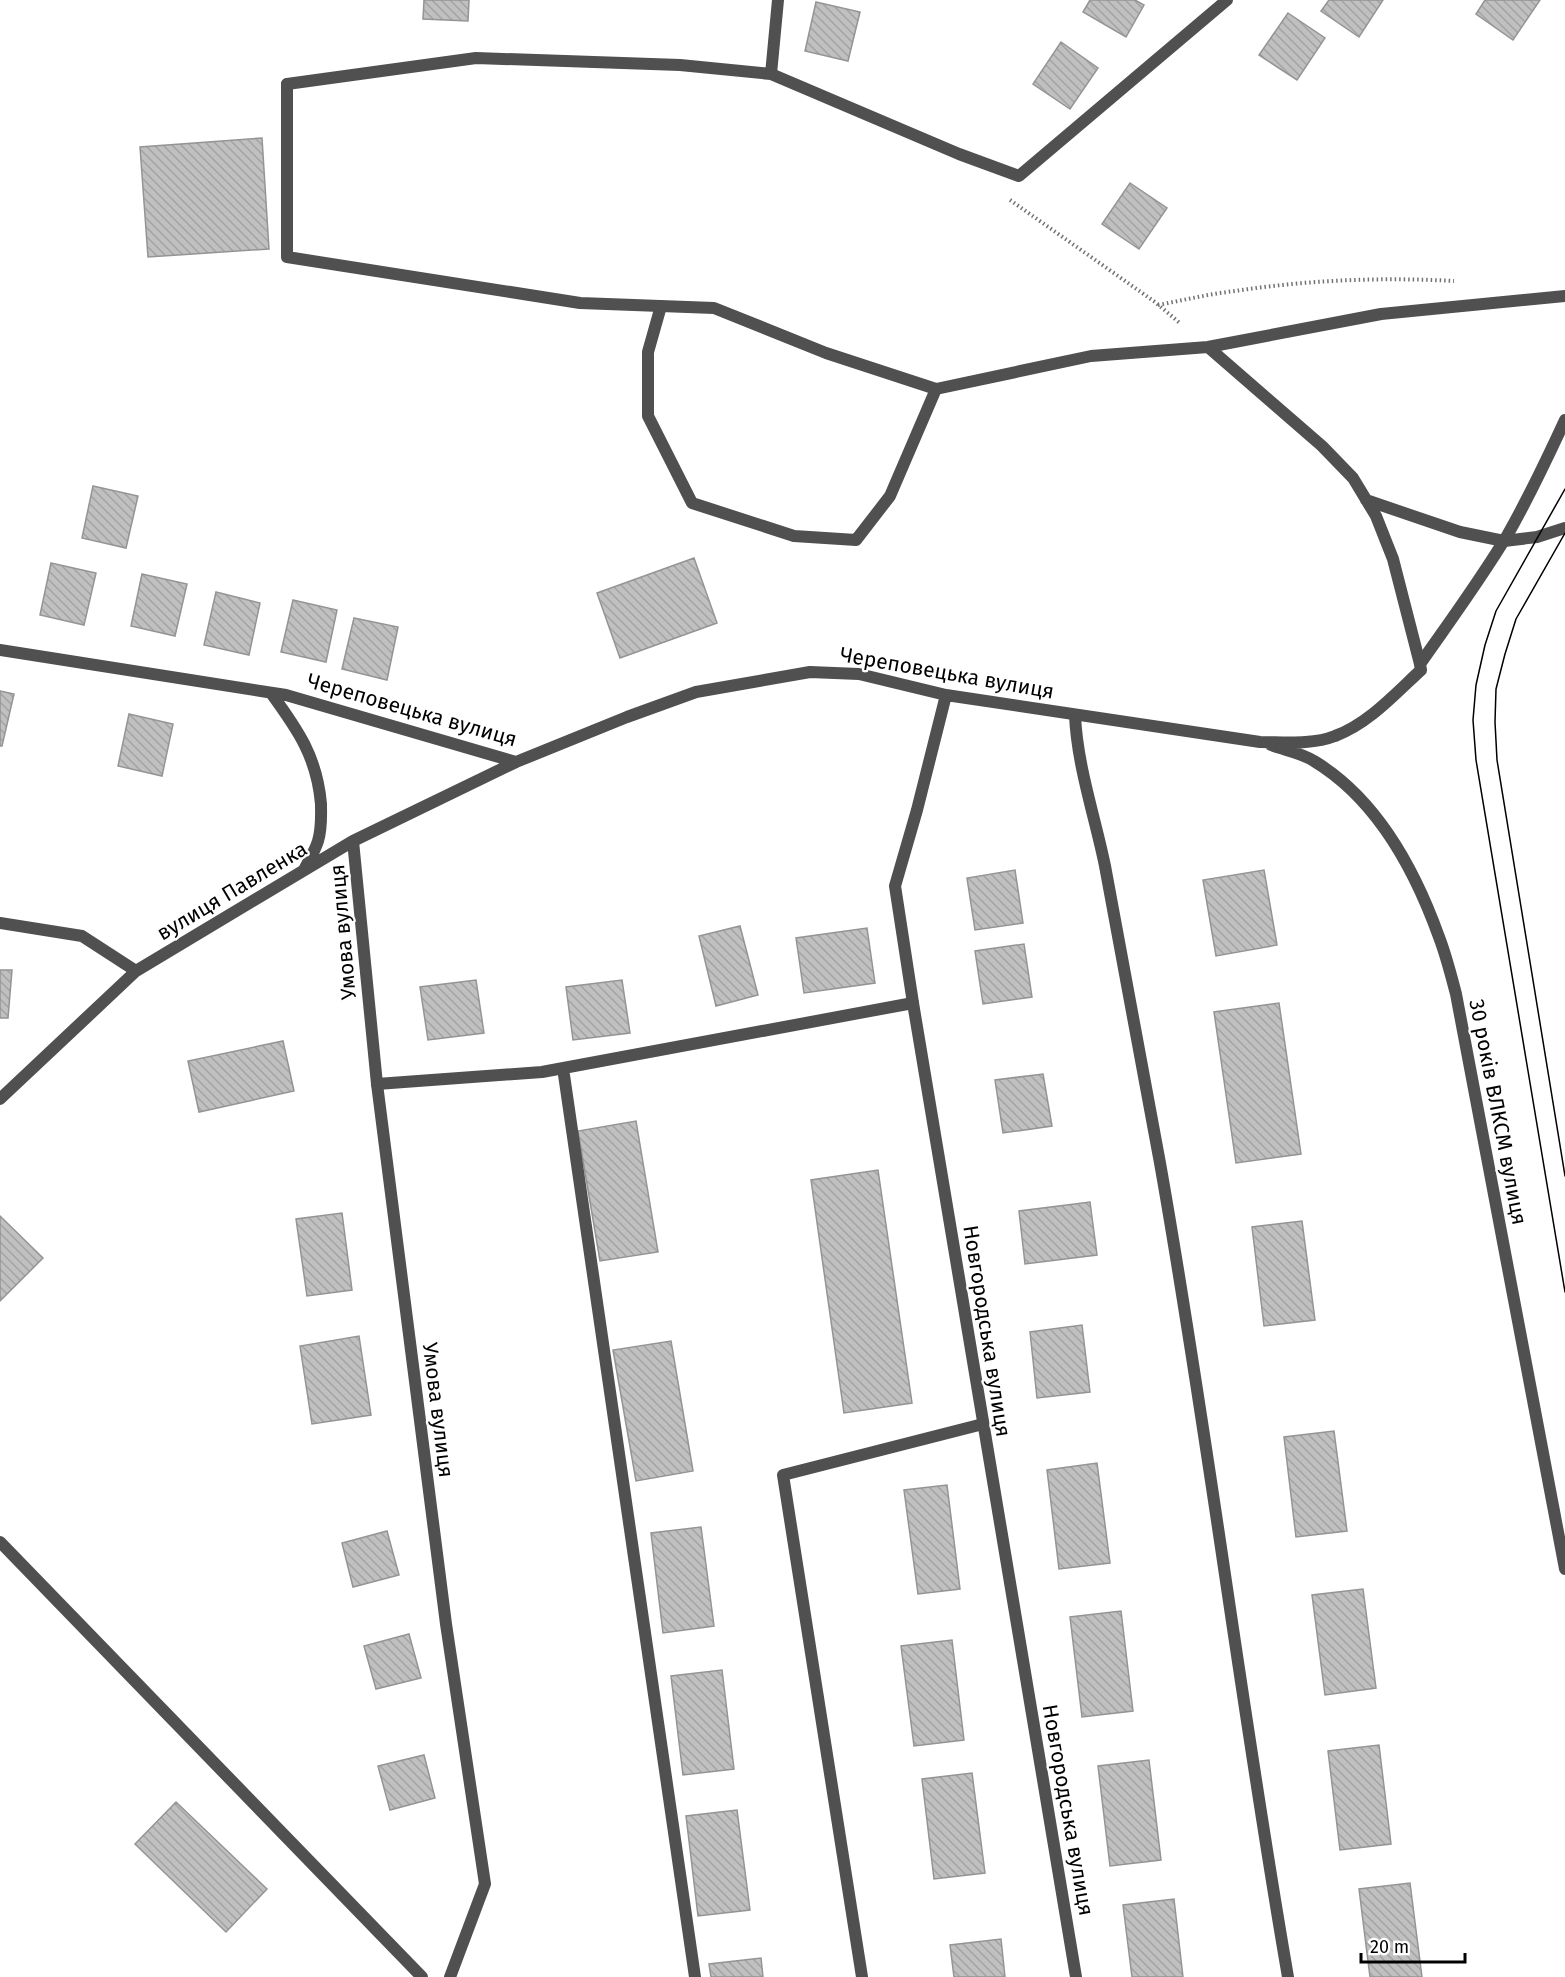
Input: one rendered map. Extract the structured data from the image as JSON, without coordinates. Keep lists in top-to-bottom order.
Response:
{
  "streets": {
    "street": [
      "Череповецька вулиця",
      "вулиця Павленка",
      "Умова вулиця",
      "30 років ВЛКСМ вулиця",
      "Новгородська вулиця"
    ]
  },
  "crossings": [
    ["Череповецька вулиця", "вулиця Павленка"],
    ["Череповецька вулиця", "30 років ВЛКСМ вулиця"],
    ["Череповецька вулиця", "Новгородська вулиця"],
    ["вулиця Павленка", "Умова вулиця"]
  ],
  "scale_bar": "20 m"
}
